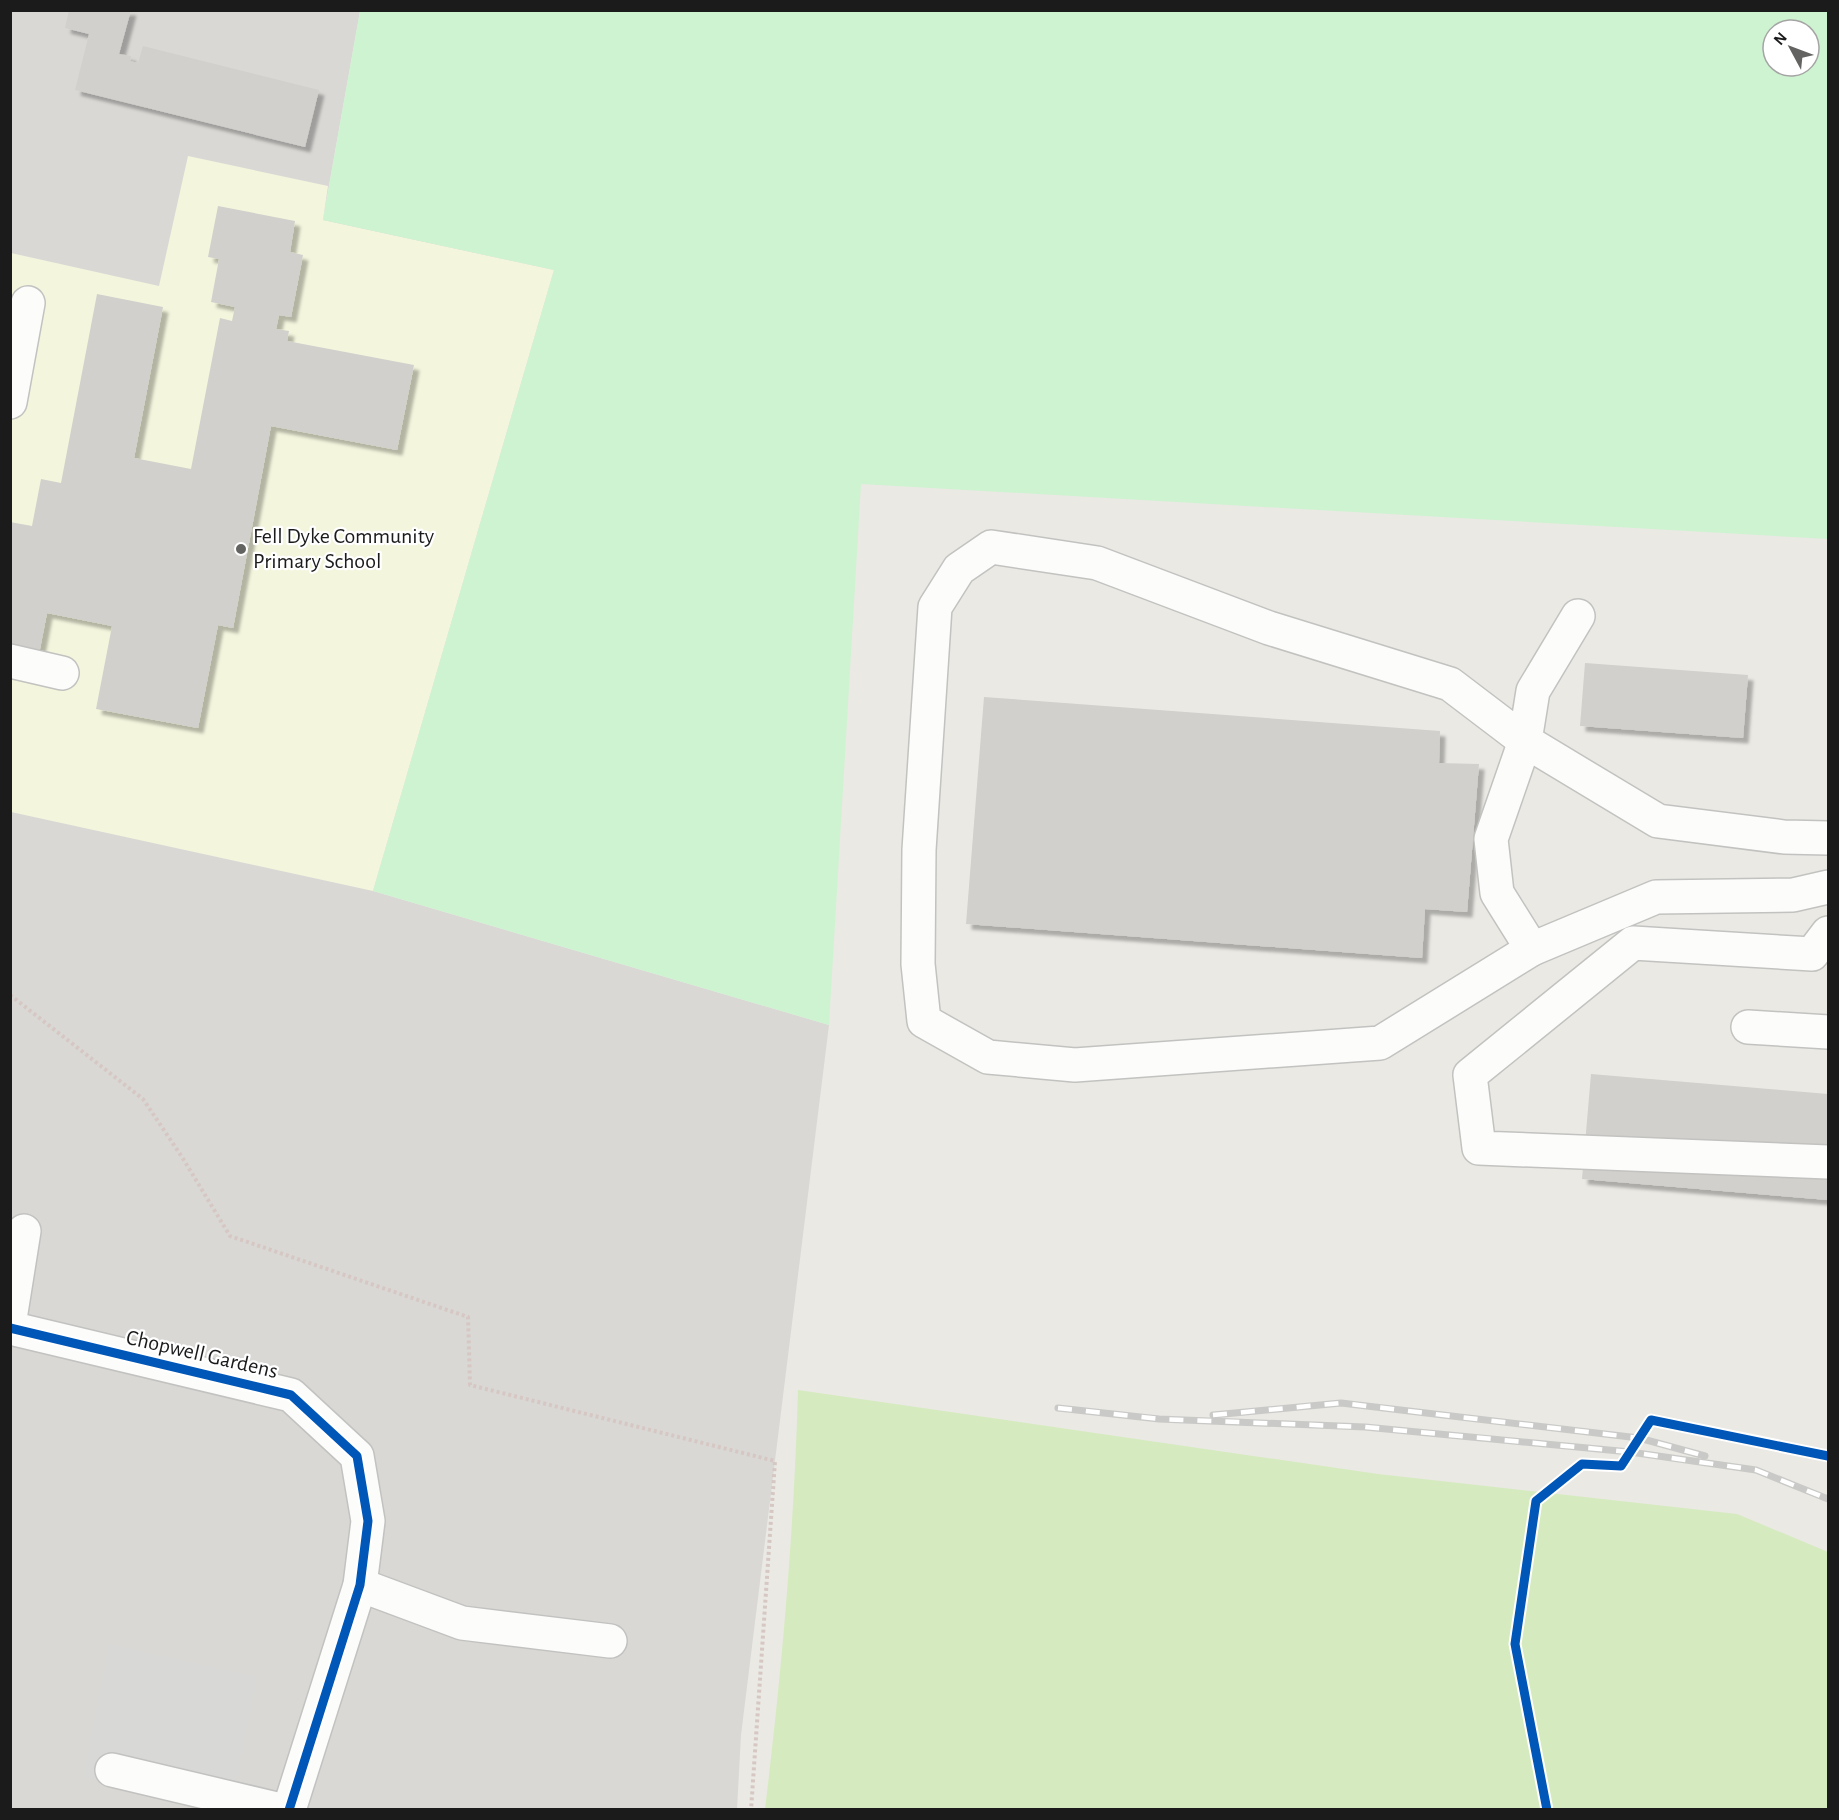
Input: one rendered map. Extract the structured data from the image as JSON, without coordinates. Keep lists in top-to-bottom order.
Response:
{
  "streets": {
    "street": ["Chopwell Gardens"]
  },
  "places": ["Fell Dyke Community Primary School"],
  "north": "top left"
}
